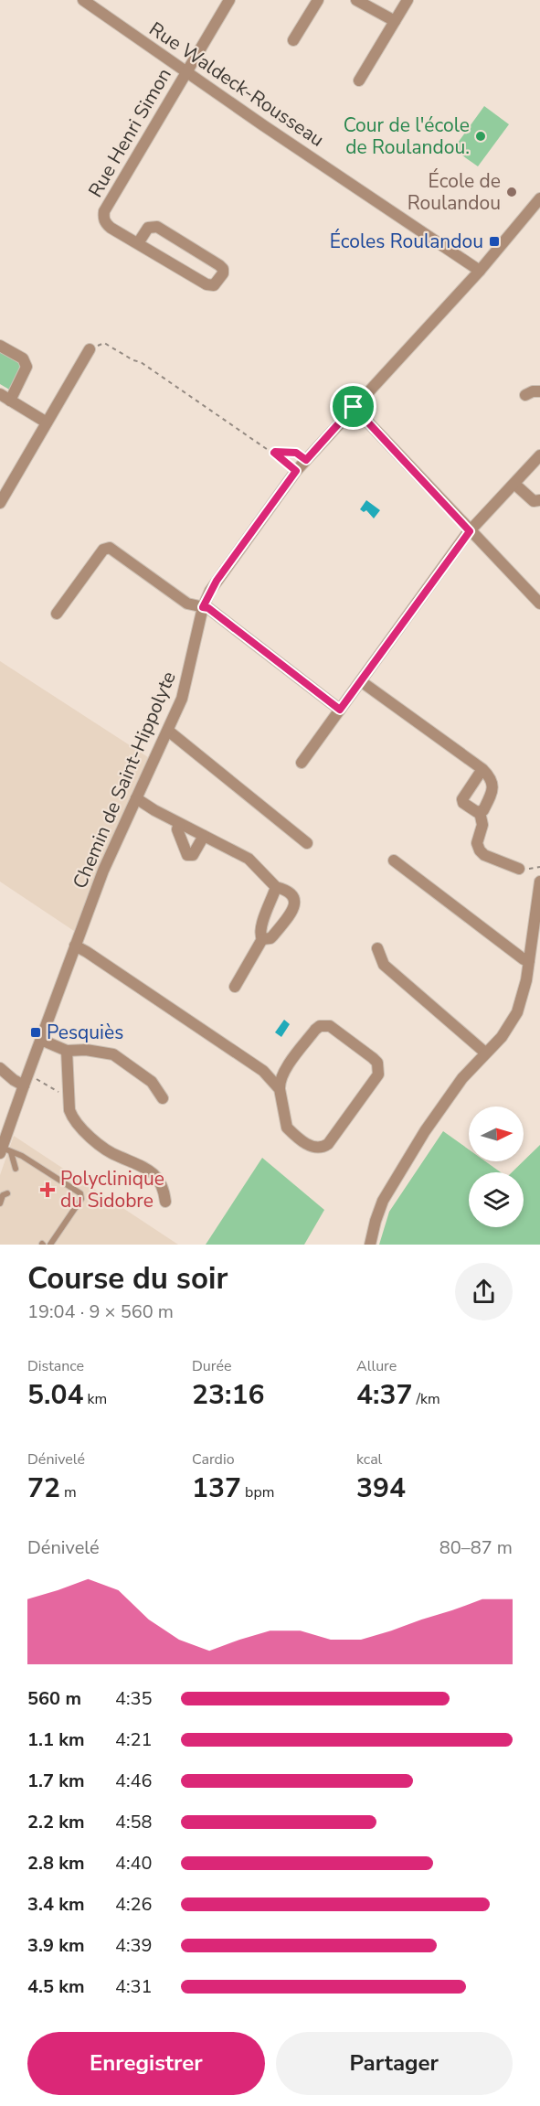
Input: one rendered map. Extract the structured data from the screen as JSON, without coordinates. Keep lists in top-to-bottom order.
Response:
{
  "streets": {
    "street": ["Rue Waldeck-Rousseau", "Rue Henri Simon", "Chemin de Saint-Hippolyte"]
  },
  "crossings": [
    ["Rue Waldeck-Rousseau", "Rue Henri Simon"],
    ["Rue Waldeck-Rousseau", "Chemin de Saint-Hippolyte"]
  ],
  "places": {
    "other": ["Cour de l'école de Roulandou.", "École de Roulandou"],
    "transit": ["Écoles Roulandou", "Pesquiès"],
    "health": ["Polyclinique du Sidobre"]
  },
  "north": "right",
  "page": {
    "heading": ["Course du soir", "19:04 · 9 × 560 m"],
    "stats": [
      ["Distance", "5.04 km"],
      ["Durée", "23:16"],
      ["Allure", "4:37 /km"],
      ["Dénivelé", "72 m"],
      ["Cardio", "137 bpm"],
      ["kcal", "394"]
    ],
    "chart": ["Dénivelé", "80–87 m"],
    "list": [
      {
        "name": "560 m",
        "note": "4:35"
      },
      {
        "name": "1.1 km",
        "note": "4:21"
      },
      {
        "name": "1.7 km",
        "note": "4:46"
      },
      {
        "name": "2.2 km",
        "note": "4:58"
      },
      {
        "name": "2.8 km",
        "note": "4:40"
      },
      {
        "name": "3.4 km",
        "note": "4:26"
      },
      {
        "name": "3.9 km",
        "note": "4:39"
      },
      {
        "name": "4.5 km",
        "note": "4:31"
      }
    ],
    "buttons": ["Enregistrer", "Partager"]
  }
}
